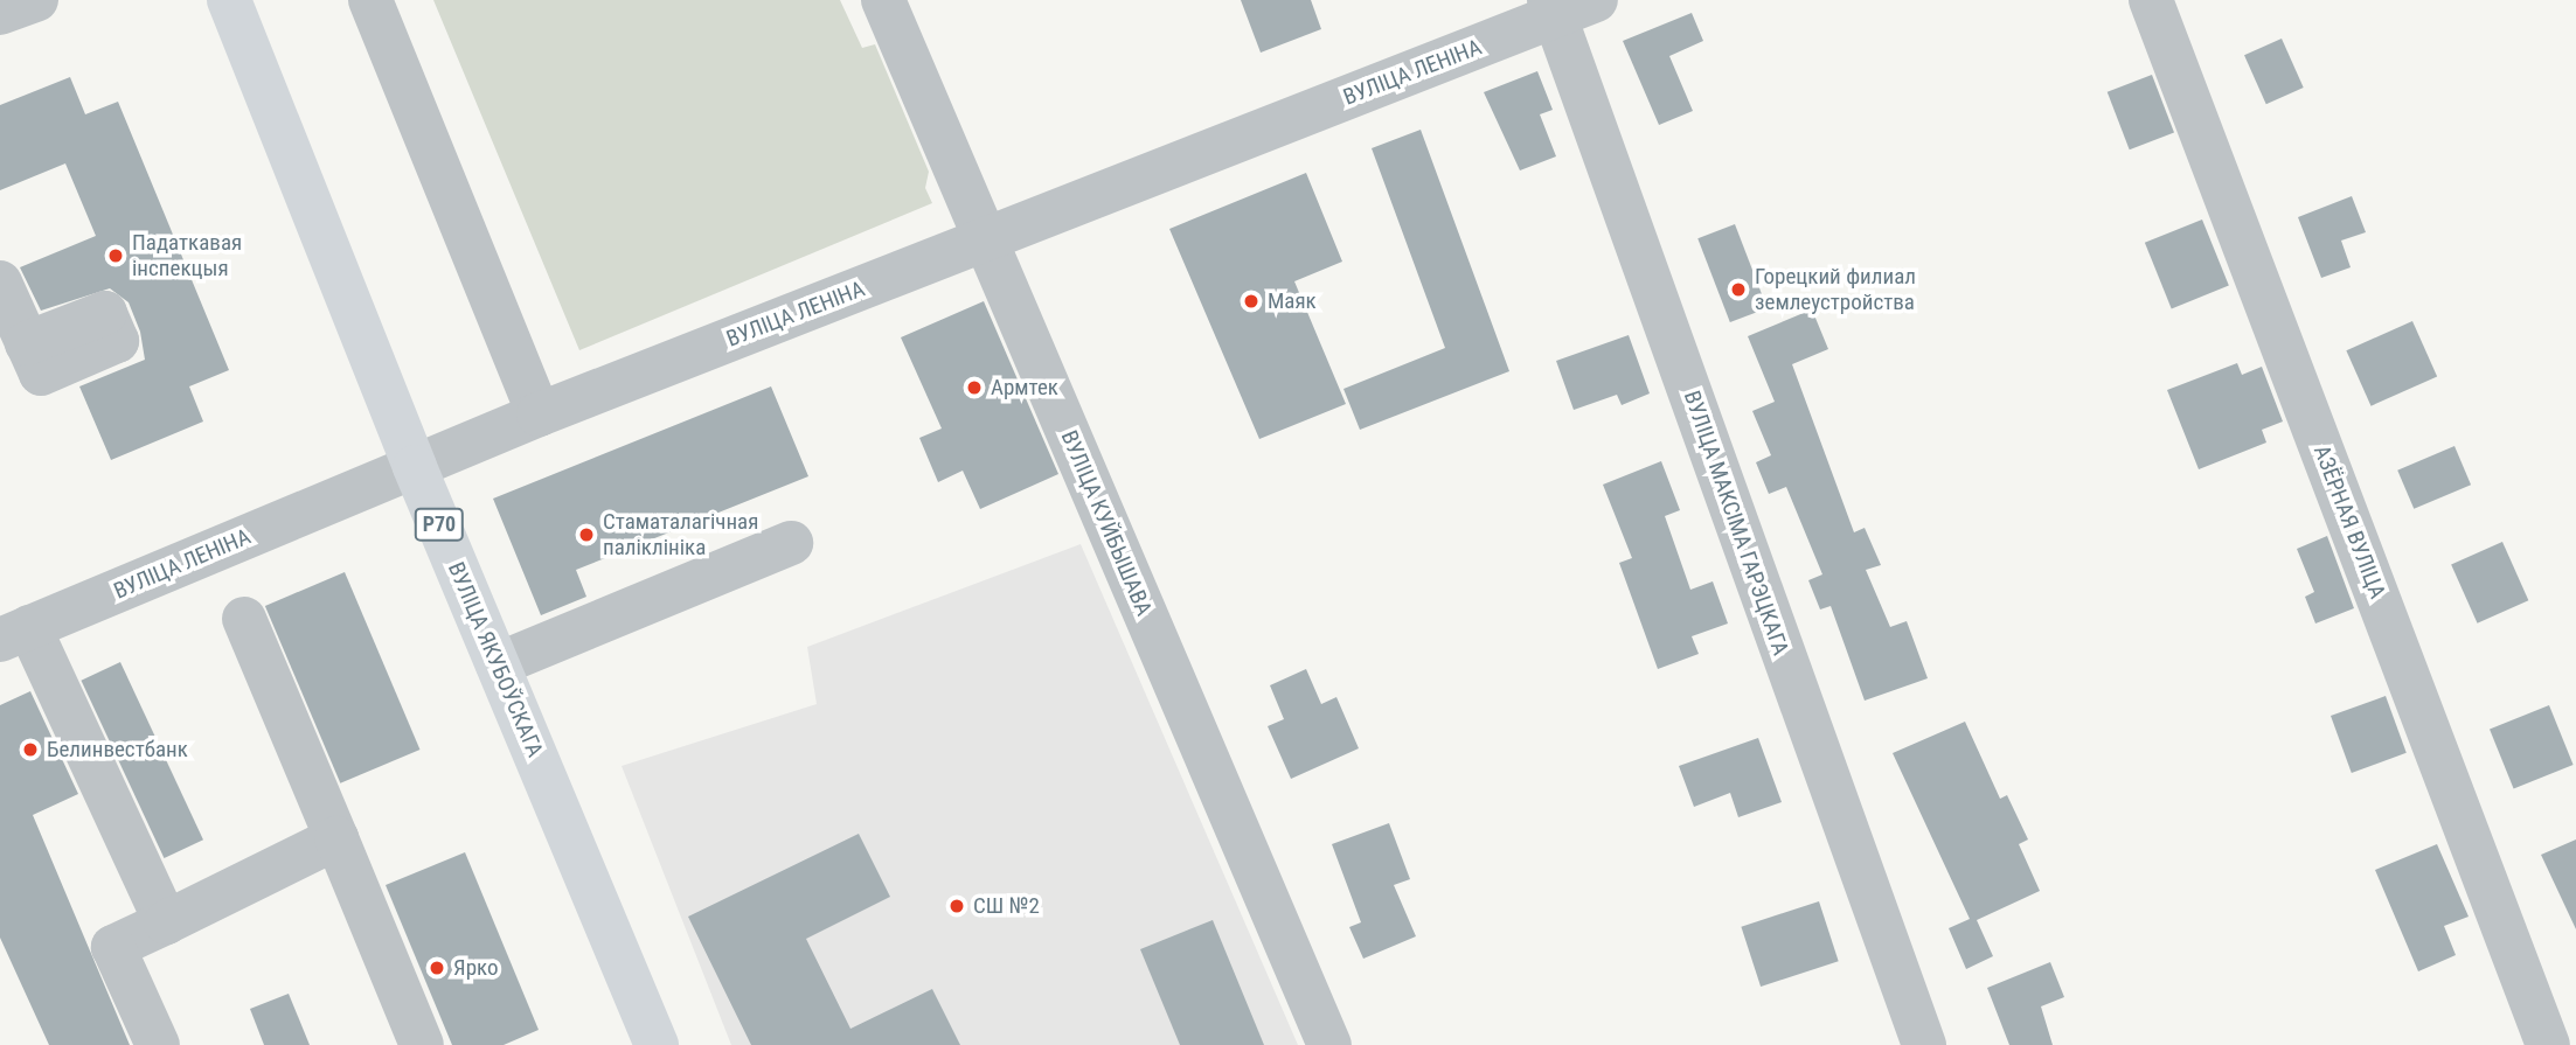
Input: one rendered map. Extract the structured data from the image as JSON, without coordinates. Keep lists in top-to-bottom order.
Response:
{
  "streets": {
    "main road": ["Р70", "ВУЛІЦА ЯКУБОЎСКАГА"],
    "street": [
      "ВУЛІЦА ЛЕНІНА",
      "АЗЁРНАЯ ВУЛІЦА",
      "ВУЛІЦА КУЙБЫШАВА",
      "ВУЛІЦА МАКСІМА ГАРЭЦКАГА"
    ]
  },
  "crossings": [
    ["ВУЛІЦА ЛЕНІНА", "ВУЛІЦА КУЙБЫШАВА"],
    ["ВУЛІЦА ЛЕНІНА", "ВУЛІЦА МАКСІМА ГАРЭЦКАГА"],
    ["ВУЛІЦА ЛЕНІНА", "ВУЛІЦА ЯКУБОЎСКАГА"]
  ],
  "places": [
    "Падаткавая інспекцыя",
    "Горецкий филиал землеустройства",
    "Маяк",
    "Армтек",
    "Стаматалагічная паліклініка",
    "Белинвестбанк",
    "СШ №2",
    "Ярко"
  ]
}
